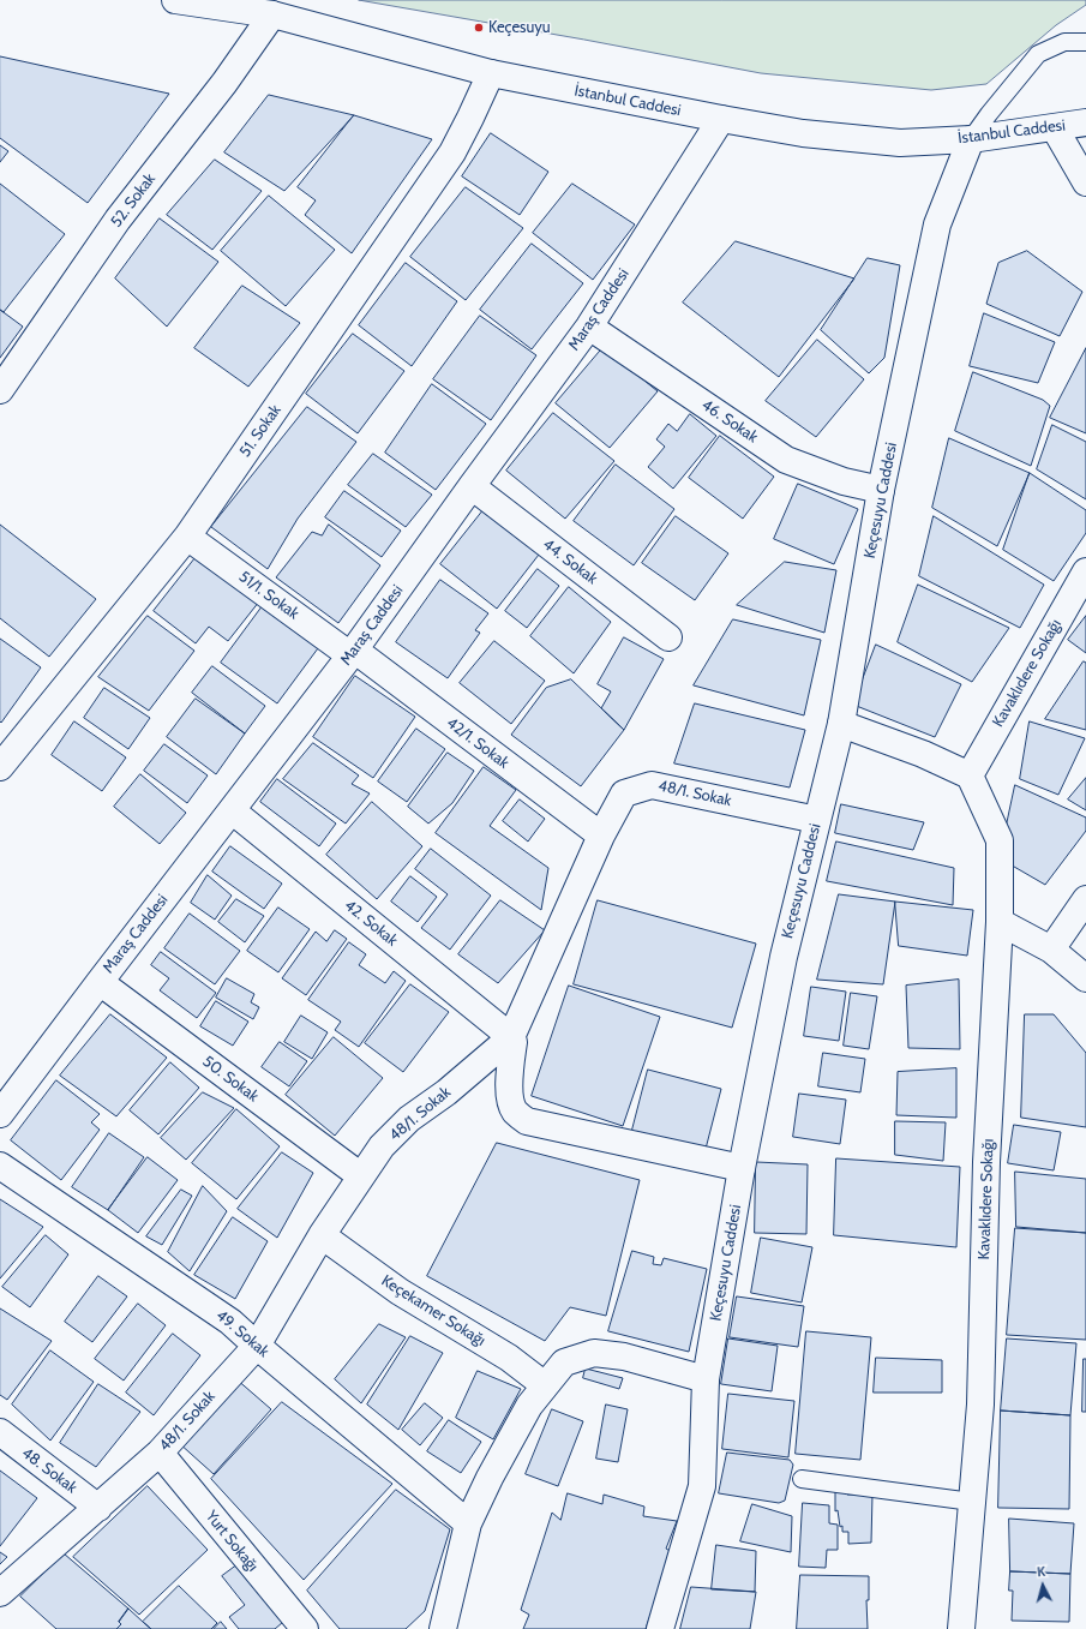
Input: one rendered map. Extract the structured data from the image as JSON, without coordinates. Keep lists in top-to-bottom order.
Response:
{
  "streets": {
    "street": [
      "İstanbul Caddesi",
      "52. Sokak",
      "Maraş Caddesi",
      "46. Sokak",
      "51. Sokak",
      "Keçesuyu Caddesi",
      "44. Sokak",
      "51/1. Sokak",
      "Kavaklıdere Sokağı",
      "42/1. Sokak",
      "48/1. Sokak",
      "42. Sokak",
      "50. Sokak",
      "Keçekamer Sokağı",
      "49. Sokak",
      "48. Sokak",
      "Yurt Sokağı"
    ]
  },
  "crossings": [
    ["İstanbul Caddesi", "52. Sokak"],
    ["İstanbul Caddesi", "Maraş Caddesi"],
    ["İstanbul Caddesi", "51. Sokak"],
    ["İstanbul Caddesi", "Keçesuyu Caddesi"],
    ["Maraş Caddesi", "46. Sokak"],
    ["Maraş Caddesi", "44. Sokak"],
    ["Maraş Caddesi", "51/1. Sokak"],
    ["Maraş Caddesi", "42/1. Sokak"],
    ["Maraş Caddesi", "42. Sokak"],
    ["Maraş Caddesi", "50. Sokak"],
    ["46. Sokak", "Keçesuyu Caddesi"],
    ["51. Sokak", "51/1. Sokak"],
    ["Keçesuyu Caddesi", "48/1. Sokak"],
    ["51/1. Sokak", "42/1. Sokak"],
    ["42/1. Sokak", "48/1. Sokak"],
    ["48/1. Sokak", "42. Sokak"],
    ["48/1. Sokak", "50. Sokak"],
    ["48/1. Sokak", "Keçekamer Sokağı"],
    ["48/1. Sokak", "49. Sokak"],
    ["48/1. Sokak", "48. Sokak"],
    ["48/1. Sokak", "Yurt Sokağı"]
  ],
  "places": ["Keçesuyu"],
  "north": "top"
}
